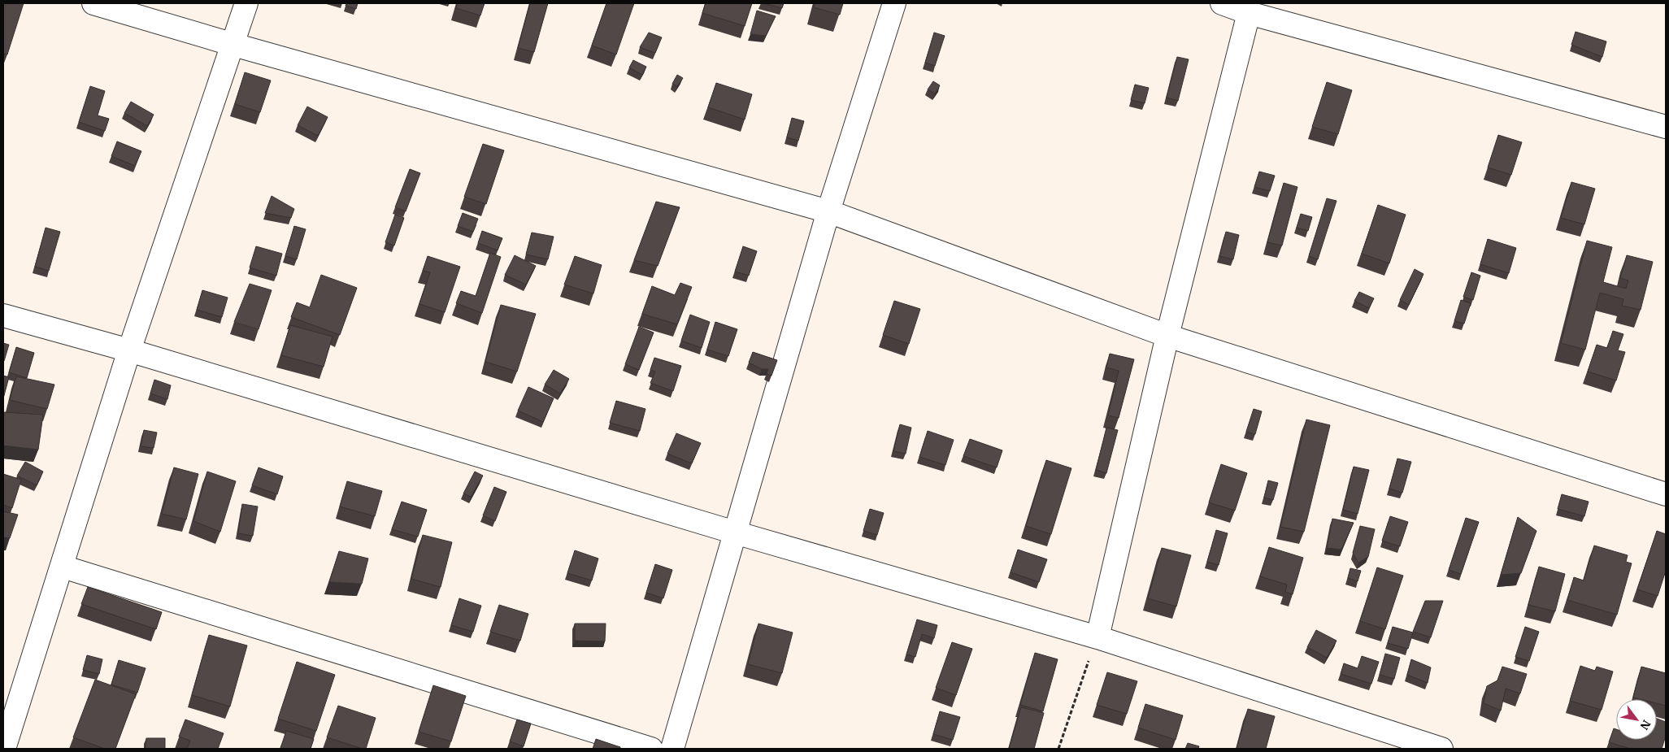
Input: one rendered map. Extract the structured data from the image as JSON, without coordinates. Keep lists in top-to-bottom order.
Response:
{
  "north": "bottom right"
}
